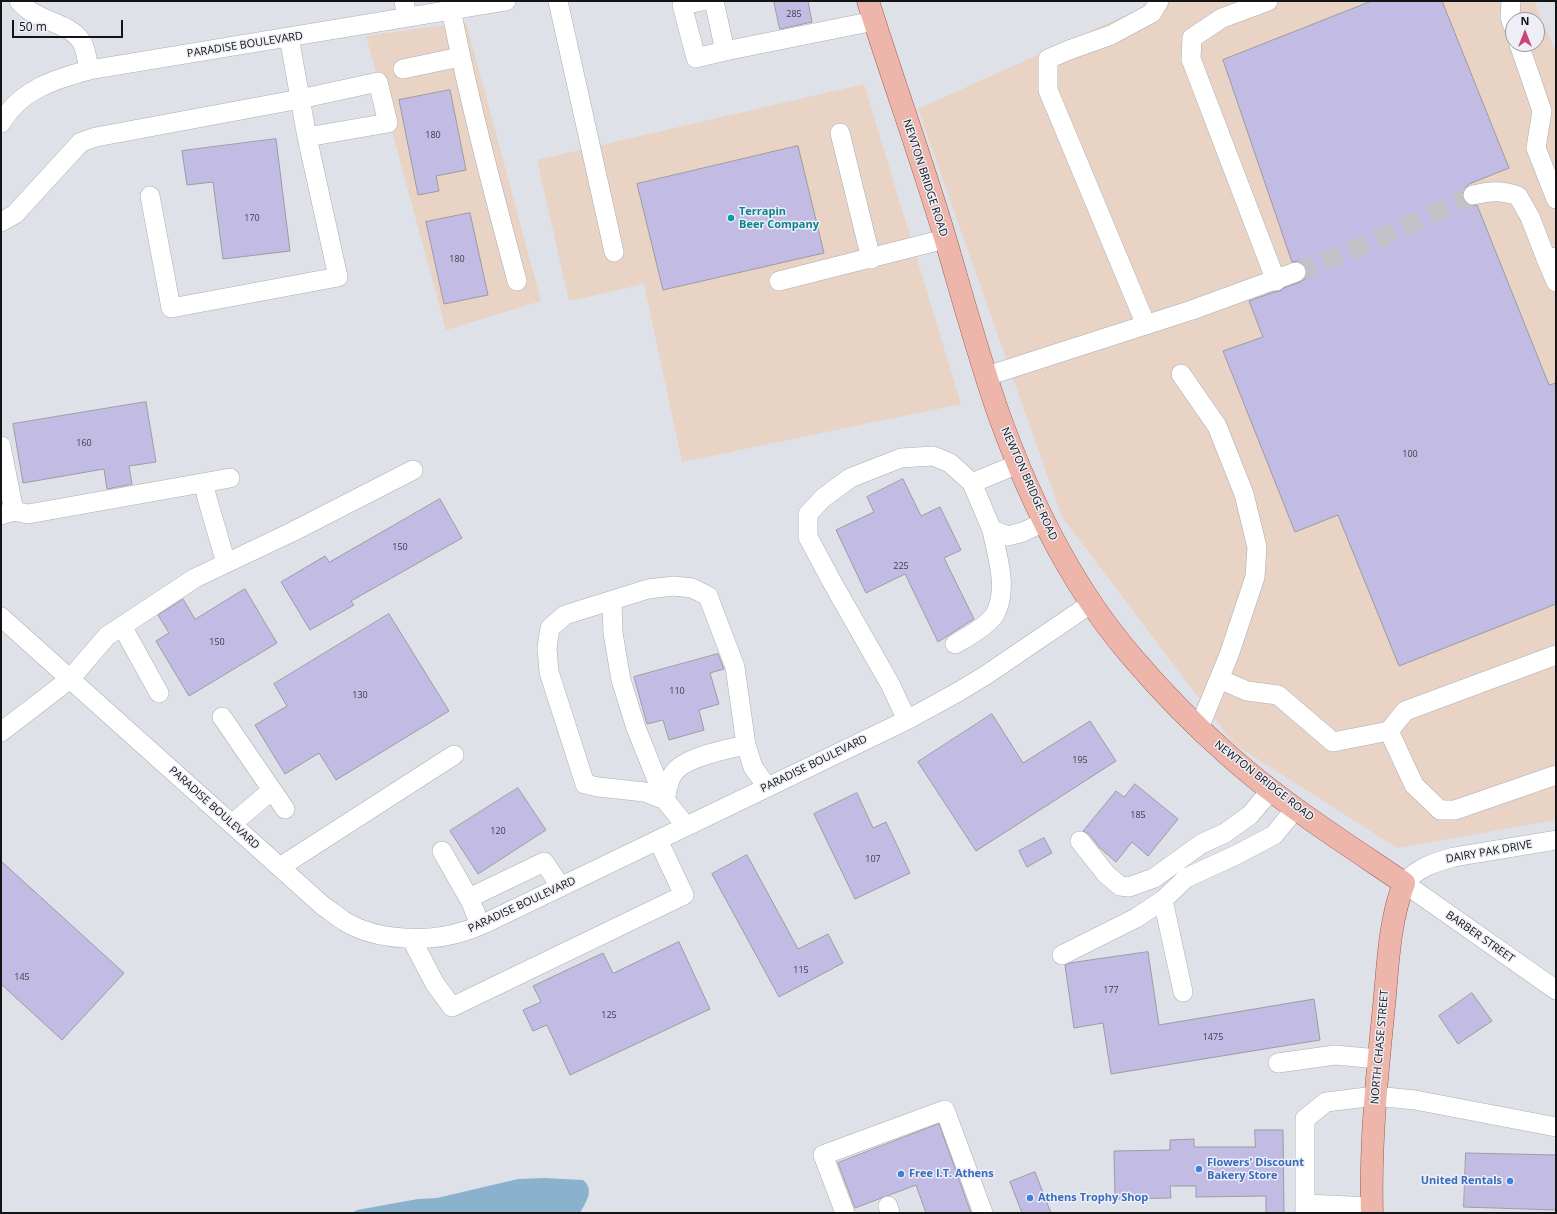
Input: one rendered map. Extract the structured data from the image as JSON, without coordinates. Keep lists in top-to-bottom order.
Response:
{
  "streets": {
    "main road": ["NEWTON BRIDGE ROAD", "NORTH CHASE STREET"],
    "street": ["PARADISE BOULEVARD", "DAIRY PAK DRIVE", "BARBER STREET"]
  },
  "crossings": [
    ["PARADISE BOULEVARD", "NEWTON BRIDGE ROAD"],
    ["NEWTON BRIDGE ROAD", "DAIRY PAK DRIVE"],
    ["NEWTON BRIDGE ROAD", "BARBER STREET"],
    ["NEWTON BRIDGE ROAD", "NORTH CHASE STREET"],
    ["DAIRY PAK DRIVE", "BARBER STREET"],
    ["DAIRY PAK DRIVE", "NORTH CHASE STREET"],
    ["BARBER STREET", "NORTH CHASE STREET"]
  ],
  "places": [
    "Terrapin Beer Company",
    "Flowers' Discount Bakery Store",
    "Free I.T. Athens",
    "United Rentals",
    "Athens Trophy Shop"
  ],
  "house_numbers": [
    "285",
    "180",
    "170",
    "180",
    "160",
    "100",
    "150",
    "225",
    "150",
    "110",
    "130",
    "195",
    "185",
    "120",
    "107",
    "115",
    "145",
    "177",
    "125",
    "1475"
  ],
  "scale_bar": "50 m",
  "north": "top"
}
